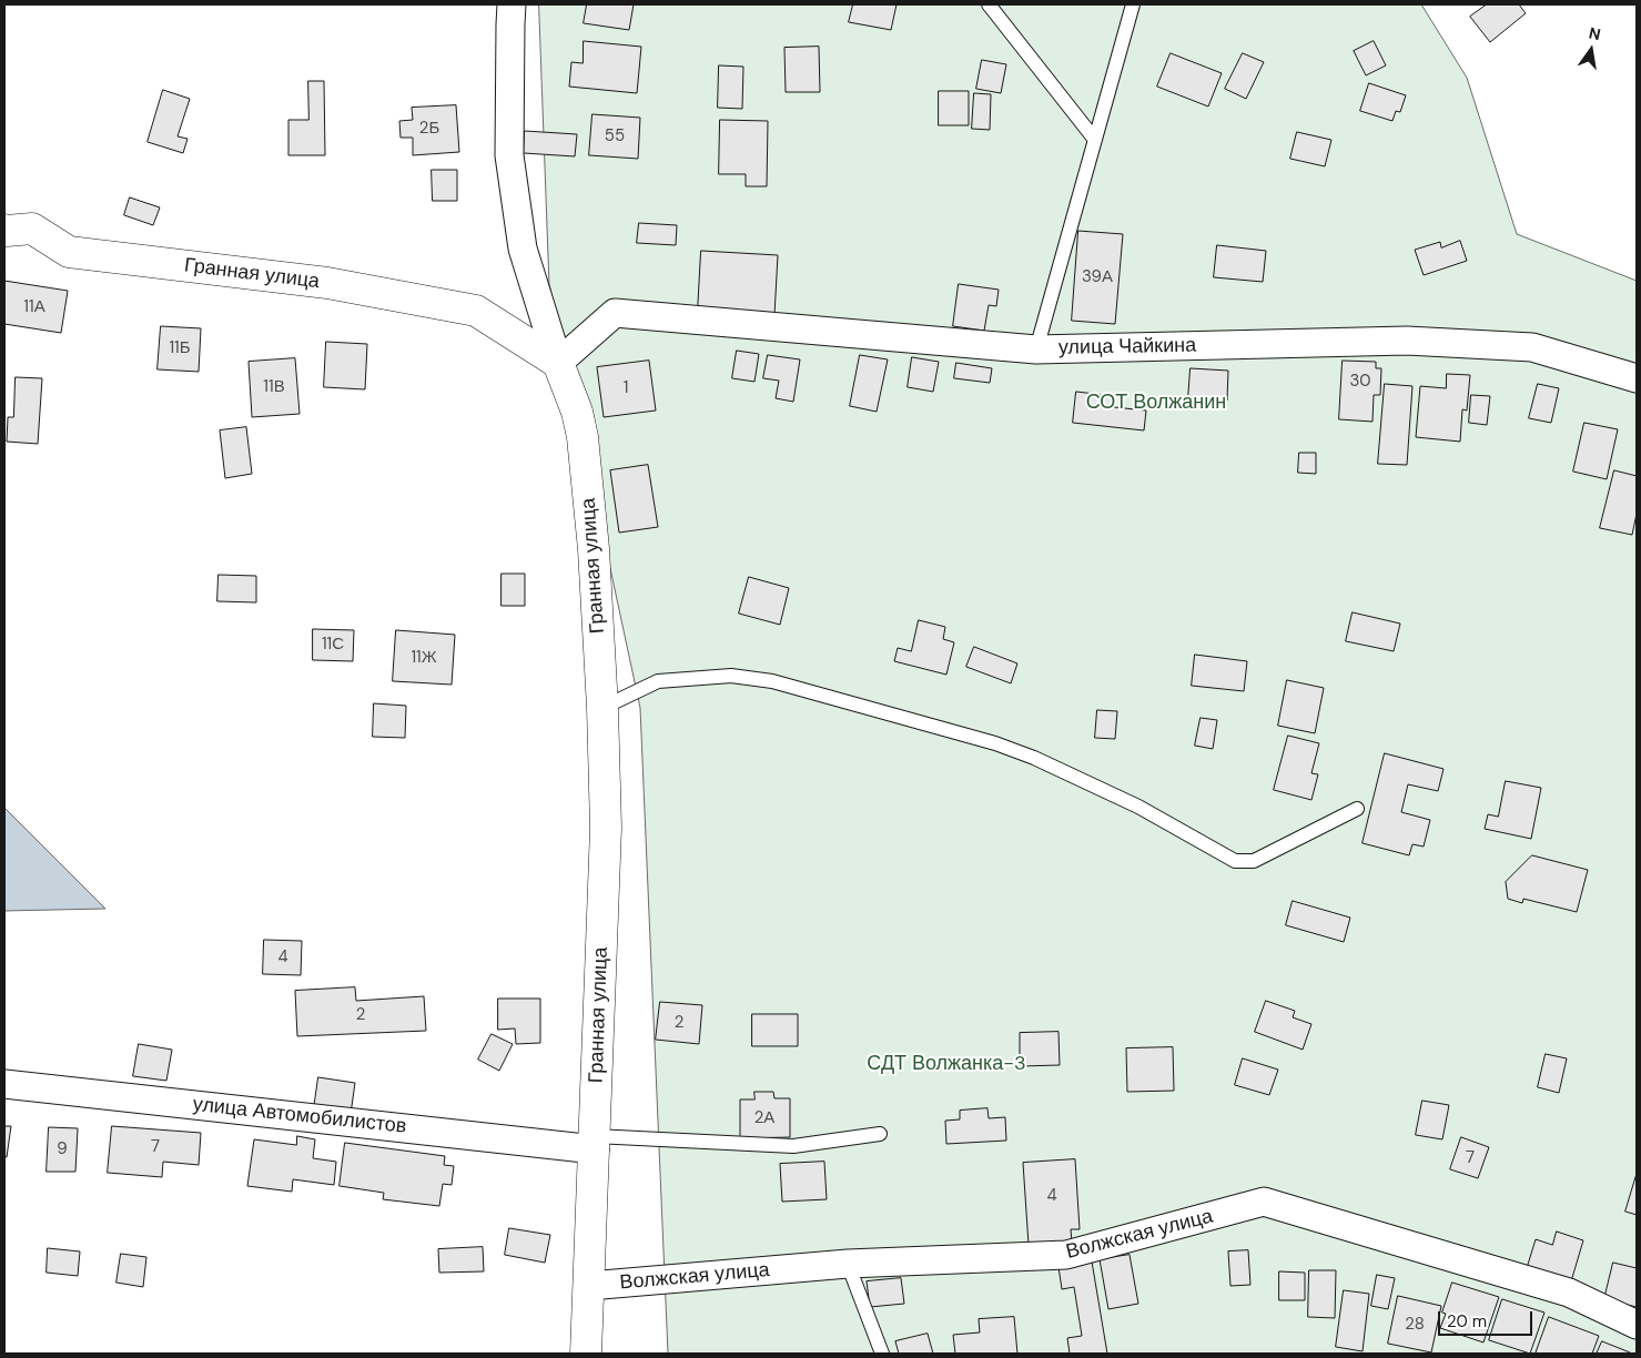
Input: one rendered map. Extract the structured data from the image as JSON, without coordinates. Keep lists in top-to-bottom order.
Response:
{
  "streets": {
    "street": [
      "Гранная улица",
      "улица Чайкина",
      "улица Автомобилистов",
      "Волжская улица"
    ]
  },
  "crossings": [
    ["Гранная улица", "улица Чайкина"],
    ["Гранная улица", "улица Автомобилистов"],
    ["Гранная улица", "Волжская улица"]
  ],
  "parks": ["СОТ Волжанин", "СДТ Волжанка-3"],
  "house_numbers": [
    "2Б",
    "55",
    "39А",
    "11А",
    "11Б",
    "30",
    "11В",
    "1",
    "11С",
    "11Ж",
    "4",
    "2",
    "2",
    "2А",
    "7",
    "9",
    "7",
    "4",
    "28"
  ],
  "scale_bar": "20 m",
  "north": "top"
}
